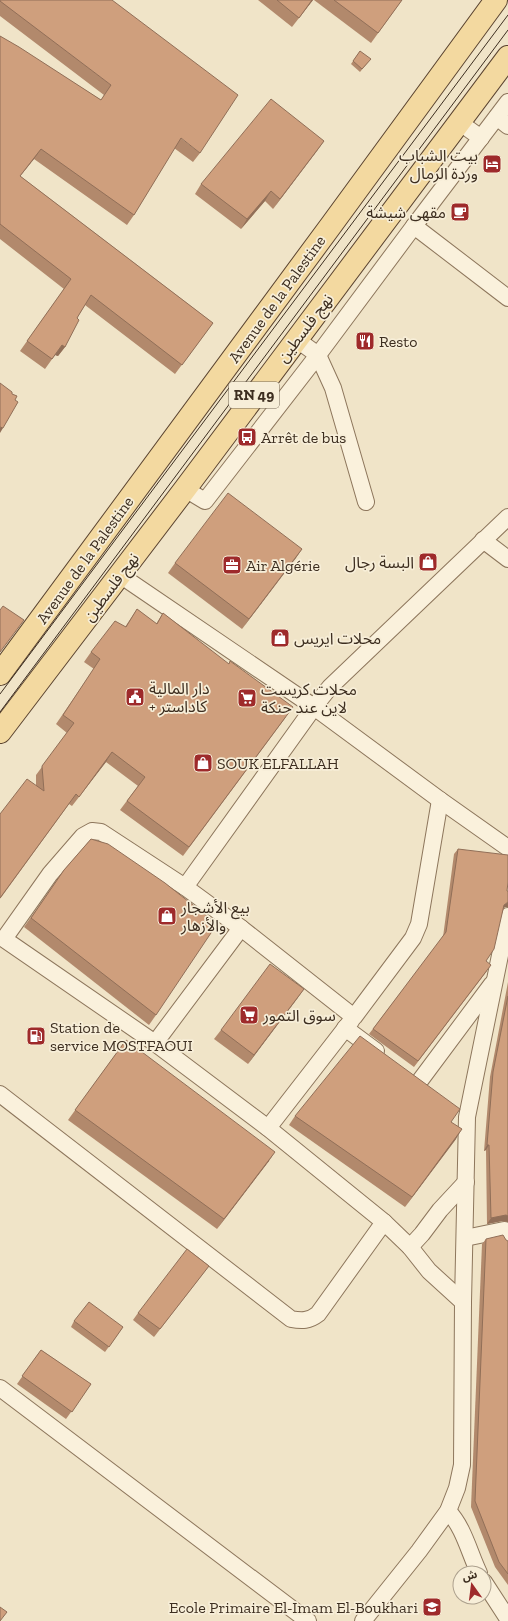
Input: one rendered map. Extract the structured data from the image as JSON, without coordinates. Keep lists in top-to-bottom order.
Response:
{
  "streets": {
    "main road": ["Avenue de la Palestine", "نهج فلسطين", "RN 49"]
  },
  "places": {
    "hotel": ["بيت الشباب وردة الرمال"],
    "cafe": ["مقهى شيشة"],
    "restaurant": ["Resto"],
    "bus stop": ["Arrêt de bus"],
    "shop": [
      "البسة رجال",
      "محلات ايريس",
      "SOUK ELFALLAH",
      "بيع الأشجار والأزهار"
    ],
    "office": ["Air Algérie"],
    "public building": ["دار المالية + كاداستر"],
    "supermarket": ["محلات كريست لاين عند حنكة", "سوق التمور"],
    "fuel station": ["Station de service MOSTFAOUI"],
    "school or university": ["Ecole Primaire El-Imam El-Boukhari"]
  },
  "north": "top"
}
